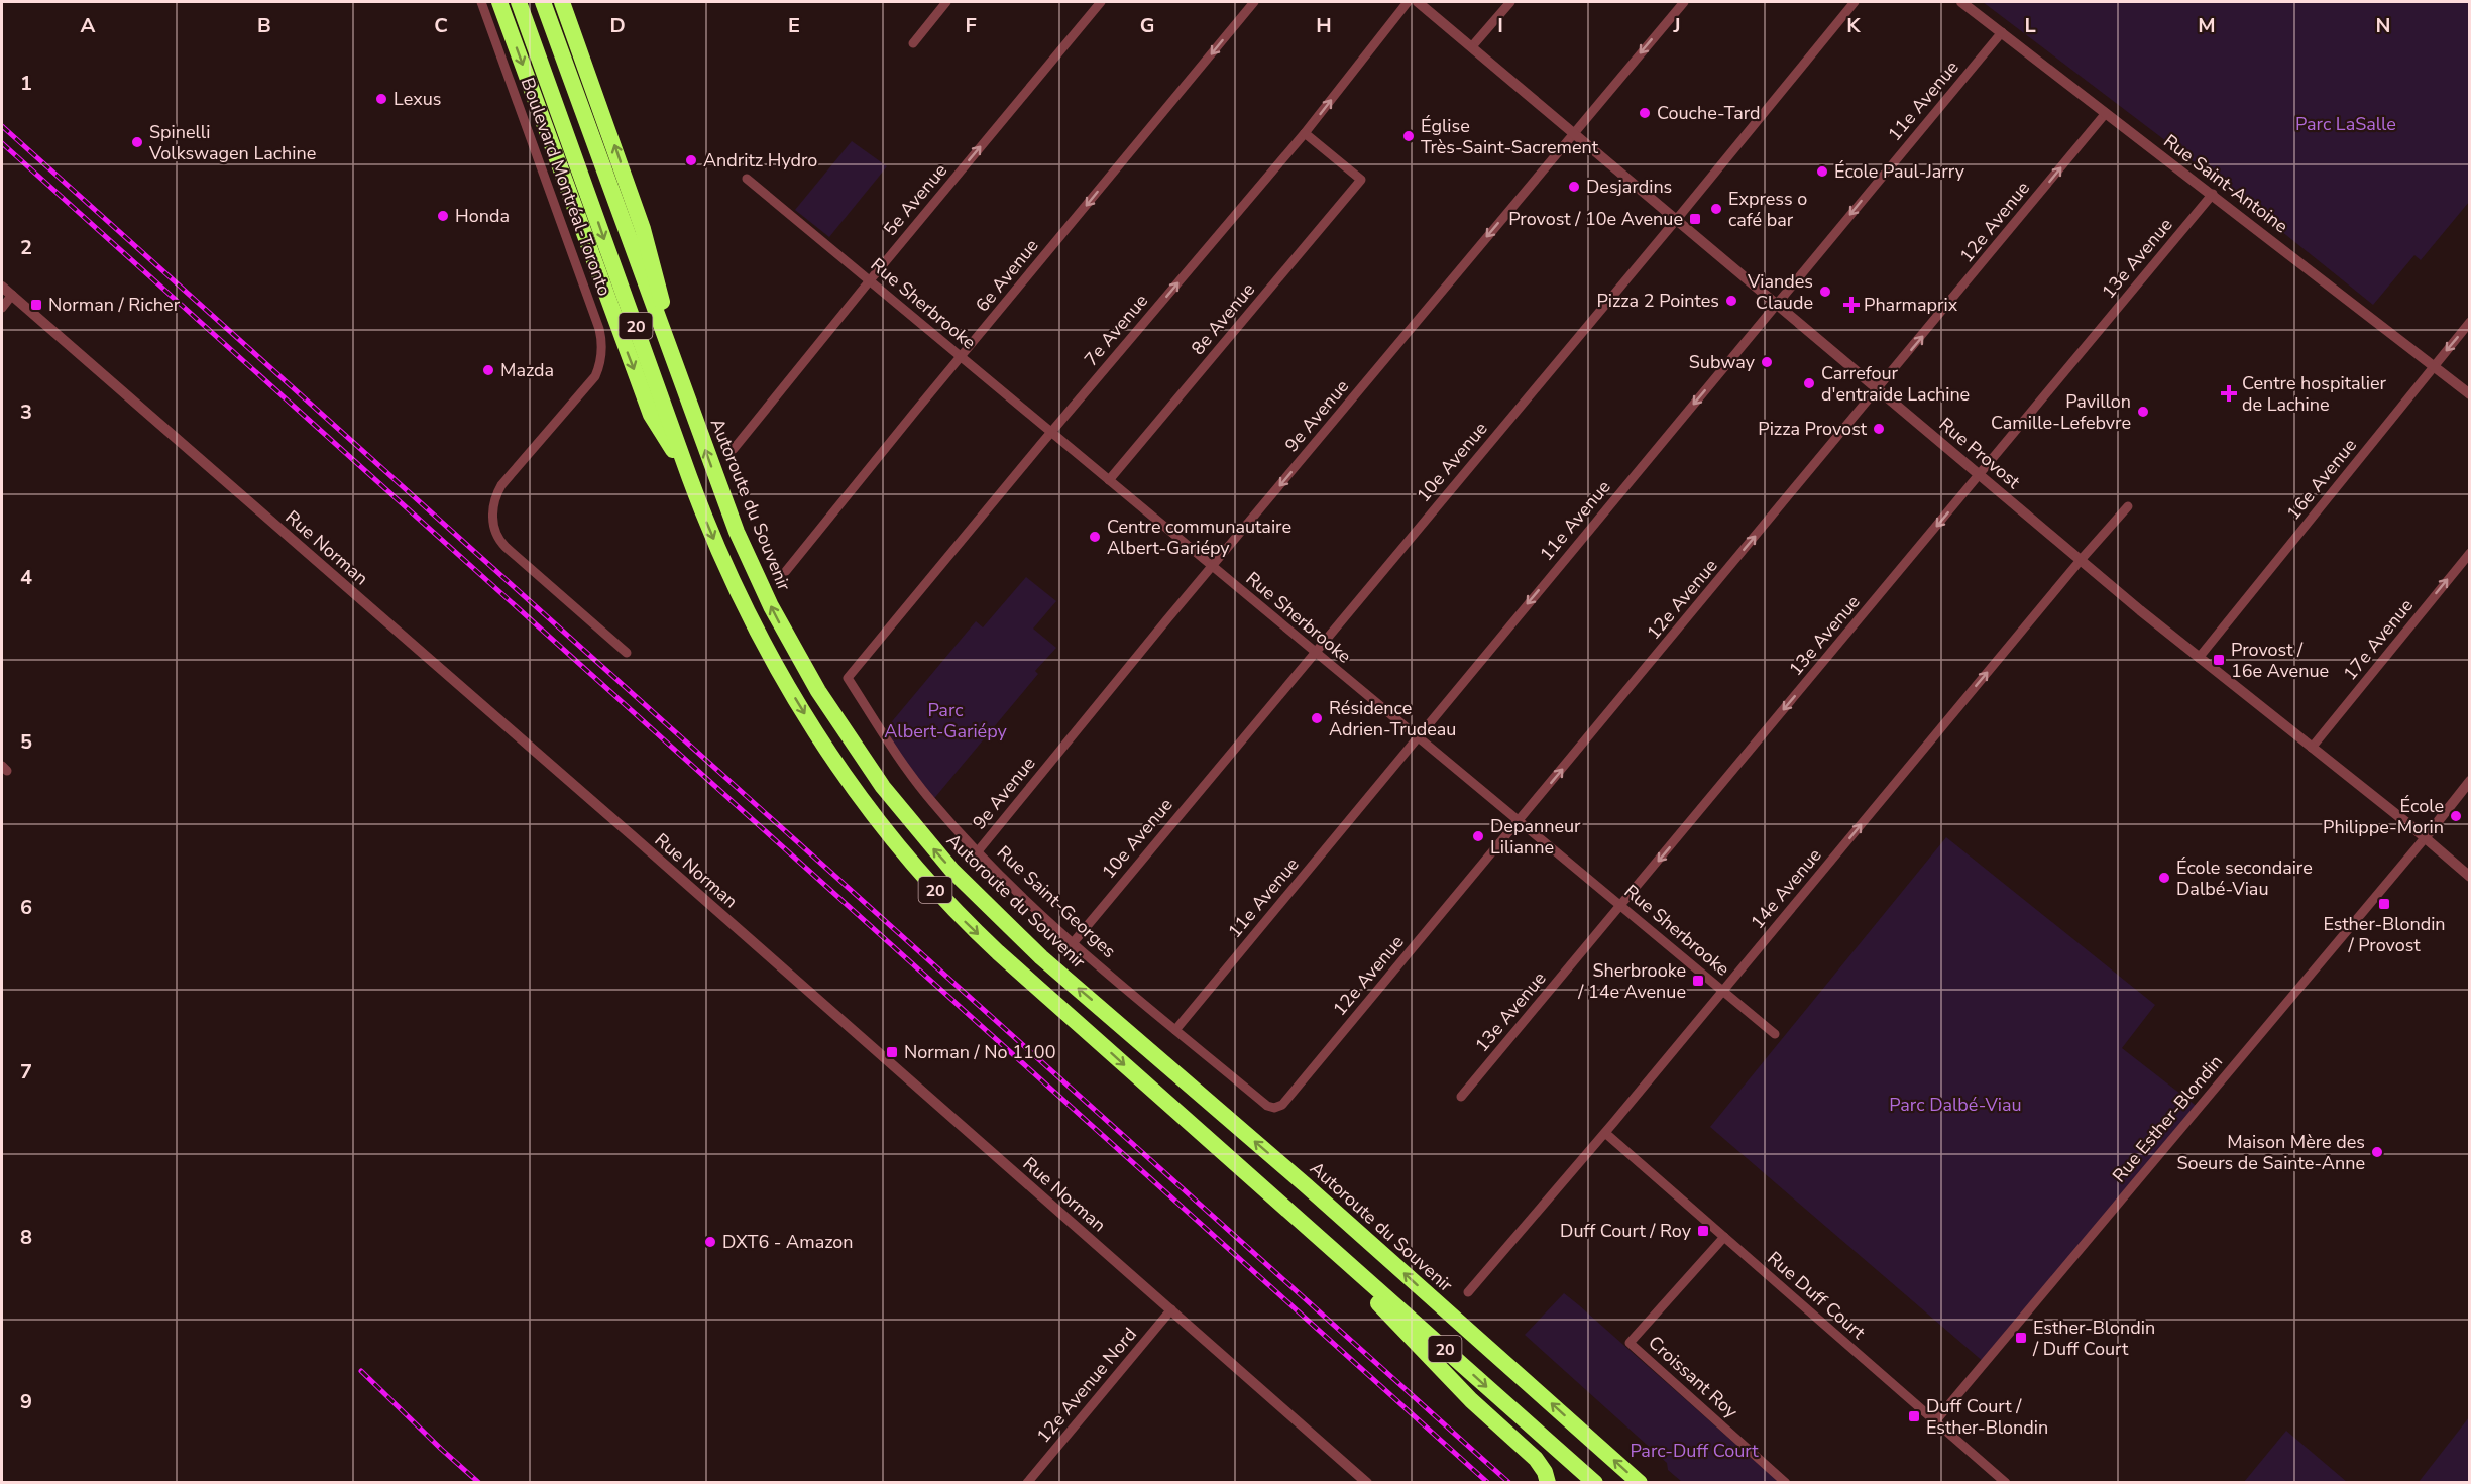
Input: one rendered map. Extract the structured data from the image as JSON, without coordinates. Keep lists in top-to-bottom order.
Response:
{
  "streets": {
    "highway": ["20", "Autoroute du Souvenir"],
    "street": [
      "11e Avenue",
      "Rue Saint-Antoine",
      "Boulevard Montréal-Toronto",
      "5e Avenue",
      "12e Avenue",
      "13e Avenue",
      "6e Avenue",
      "Rue Sherbrooke",
      "8e Avenue",
      "7e Avenue",
      "9e Avenue",
      "Rue Provost",
      "10e Avenue",
      "16e Avenue",
      "Rue Norman",
      "17e Avenue",
      "14e Avenue",
      "Rue Saint-Georges",
      "Rue Esther-Blondin",
      "Rue Duff Court",
      "Croissant Roy",
      "12e Avenue Nord"
    ]
  },
  "crossings": [
    ["11e Avenue", "Rue Saint-Antoine"],
    ["11e Avenue", "Rue Sherbrooke"],
    ["11e Avenue", "Rue Provost"],
    ["11e Avenue", "Rue Saint-Georges"],
    ["Rue Saint-Antoine", "12e Avenue"],
    ["Rue Saint-Antoine", "13e Avenue"],
    ["Rue Saint-Antoine", "16e Avenue"],
    ["5e Avenue", "Rue Sherbrooke"],
    ["12e Avenue", "Rue Sherbrooke"],
    ["12e Avenue", "Rue Provost"],
    ["12e Avenue", "Rue Saint-Georges"],
    ["13e Avenue", "Rue Sherbrooke"],
    ["13e Avenue", "Rue Provost"],
    ["6e Avenue", "Rue Sherbrooke"],
    ["Rue Sherbrooke", "8e Avenue"],
    ["Rue Sherbrooke", "7e Avenue"],
    ["Rue Sherbrooke", "9e Avenue"],
    ["Rue Sherbrooke", "10e Avenue"],
    ["Rue Sherbrooke", "14e Avenue"],
    ["8e Avenue", "7e Avenue"],
    ["7e Avenue", "Rue Saint-Georges"],
    ["9e Avenue", "Rue Provost"],
    ["9e Avenue", "Rue Saint-Georges"],
    ["Rue Provost", "10e Avenue"],
    ["Rue Provost", "16e Avenue"],
    ["Rue Provost", "17e Avenue"],
    ["Rue Provost", "14e Avenue"],
    ["Rue Provost", "Rue Esther-Blondin"],
    ["10e Avenue", "Rue Saint-Georges"],
    ["Rue Norman", "12e Avenue Nord"],
    ["14e Avenue", "Rue Duff Court"],
    ["Rue Esther-Blondin", "Rue Duff Court"],
    ["Rue Duff Court", "Croissant Roy"]
  ],
  "one_way": [
    "11e Avenue",
    "5e Avenue",
    "12e Avenue",
    "13e Avenue",
    "6e Avenue",
    "7e Avenue",
    "9e Avenue",
    "17e Avenue",
    "14e Avenue"
  ],
  "parks": [
    "Parc LaSalle",
    "Parc Albert-Gariépy",
    "Parc Dalbé-Viau",
    "Parc-Duff Court"
  ],
  "places": {
    "other": [
      "Lexus",
      "Couche-Tard",
      "Église Très-Saint-Sacrement",
      "Spinelli Volkswagen Lachine",
      "Andritz Hydro",
      "École Paul-Jarry",
      "Desjardins",
      "Express o café bar",
      "Honda",
      "Viandes Claude",
      "Pizza 2 Pointes",
      "Subway",
      "Mazda",
      "Carrefour d'entraide Lachine",
      "Pavillon Camille-Lefebvre",
      "Pizza Provost",
      "Centre communautaire Albert-Gariépy",
      "Résidence Adrien-Trudeau",
      "École Philippe-Morin",
      "Depanneur Lilianne",
      "École secondaire Dalbé-Viau",
      "Maison Mère des Soeurs de Sainte-Anne",
      "DXT6 - Amazon"
    ],
    "transit": [
      "Provost / 10e Avenue",
      "Norman / Richer",
      "Provost / 16e Avenue",
      "Esther-Blondin / Provost",
      "Sherbrooke / 14e Avenue",
      "Norman / No 1100",
      "Duff Court / Roy",
      "Esther-Blondin / Duff Court",
      "Duff Court / Esther-Blondin"
    ],
    "health": ["Pharmaprix", "Centre hospitalier de Lachine"]
  },
  "grid": {
    "columns": [
      "A",
      "B",
      "C",
      "D",
      "E",
      "F",
      "G",
      "H",
      "I",
      "J",
      "K",
      "L",
      "M",
      "N"
    ],
    "rows": [
      "1",
      "2",
      "3",
      "4",
      "5",
      "6",
      "7",
      "8",
      "9"
    ]
  }
}
